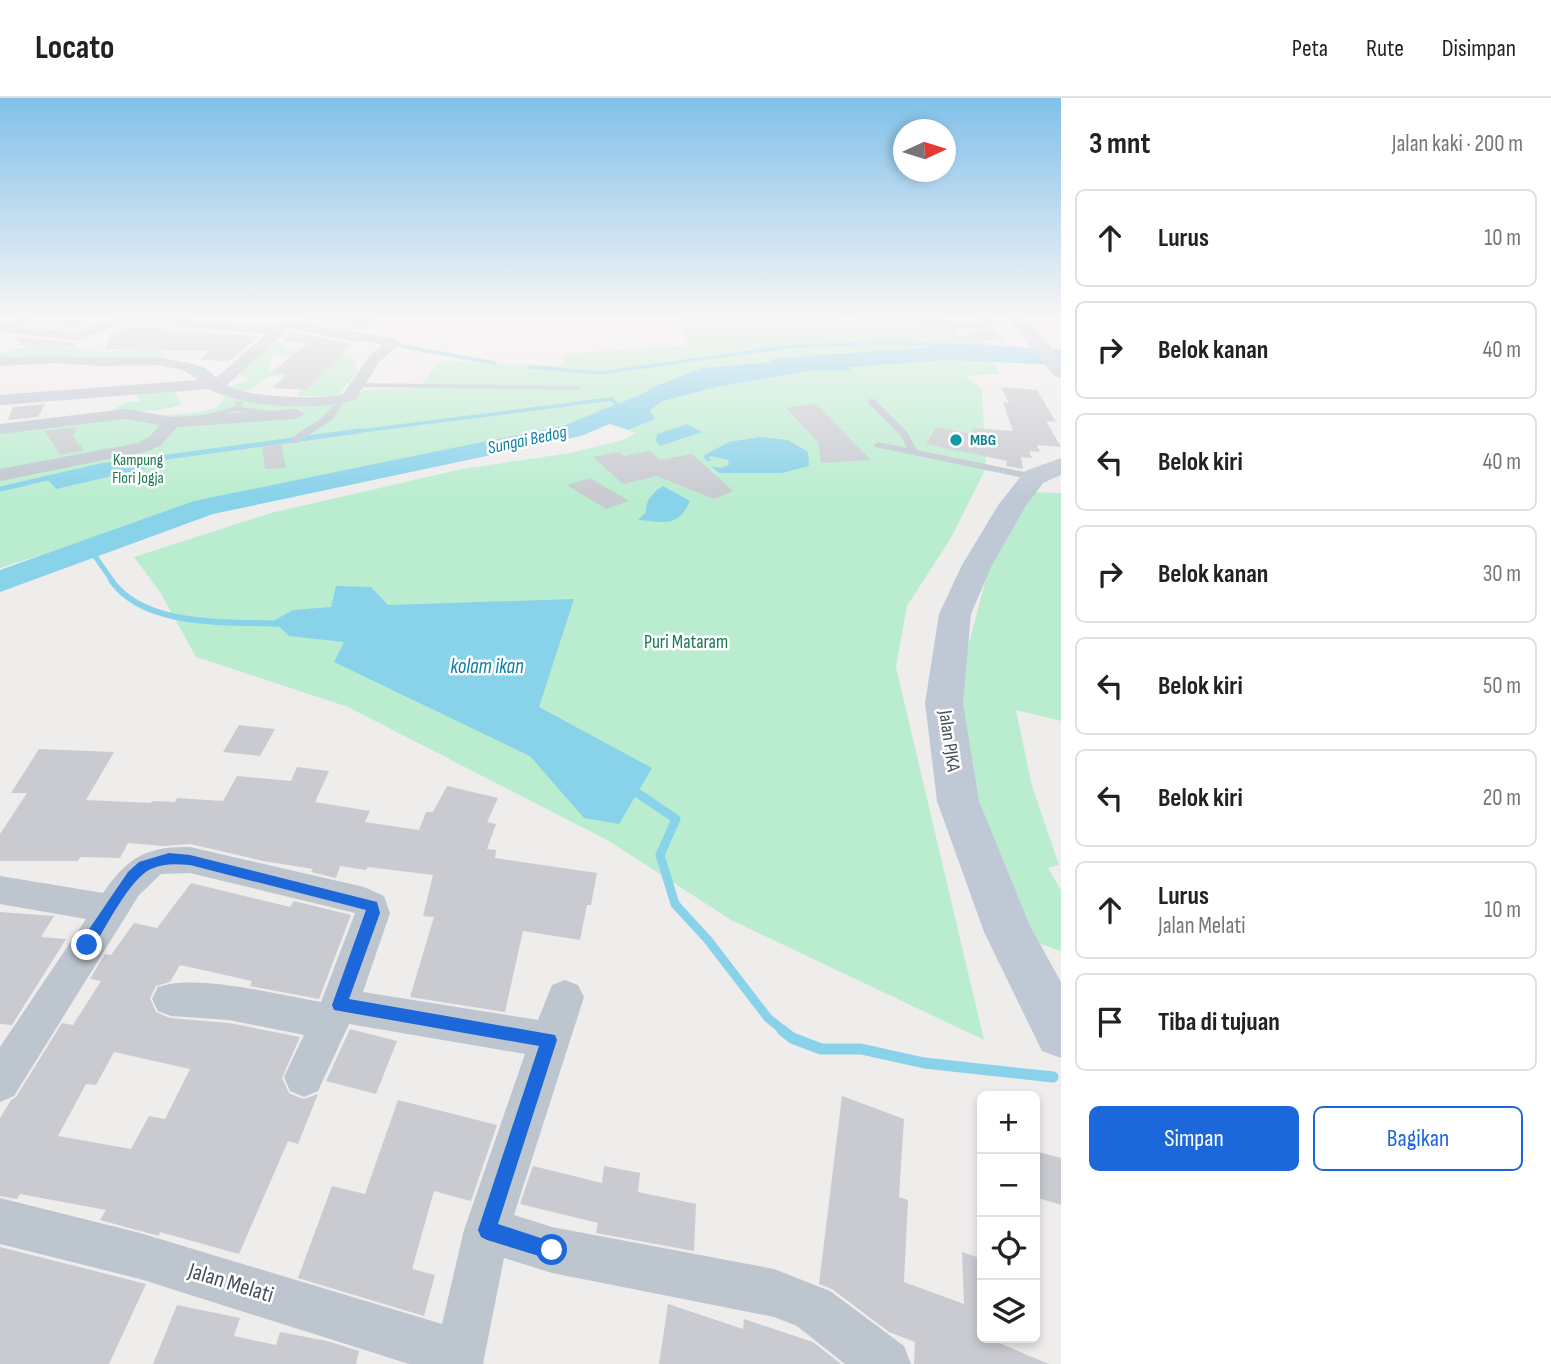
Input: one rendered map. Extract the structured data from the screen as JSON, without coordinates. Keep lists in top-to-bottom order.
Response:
{
  "streets": {
    "main road": ["Jalan PJKA"],
    "street": ["Jalan Melati"]
  },
  "water": ["Sungai Bedog", "kolam ikan"],
  "parks": ["Kampung Flori Jogja", "Puri Mataram"],
  "places": ["MBG"],
  "north": "right",
  "page": {
    "header": "Locato",
    "nav": ["Peta", "Rute", "Disimpan"],
    "heading": ["3 mnt", "Jalan kaki · 200 m"],
    "list": [
      ["Lurus", "10 m"],
      ["Belok kanan", "40 m"],
      ["Belok kiri", "40 m"],
      ["Belok kanan", "30 m"],
      ["Belok kiri", "50 m"],
      ["Belok kiri", "20 m"],
      ["Lurus", "Jalan Melati", "10 m"],
      "Tiba di tujuan"
    ],
    "buttons": ["Simpan", "Bagikan"],
    "map_buttons": ["+", "−"]
  }
}
